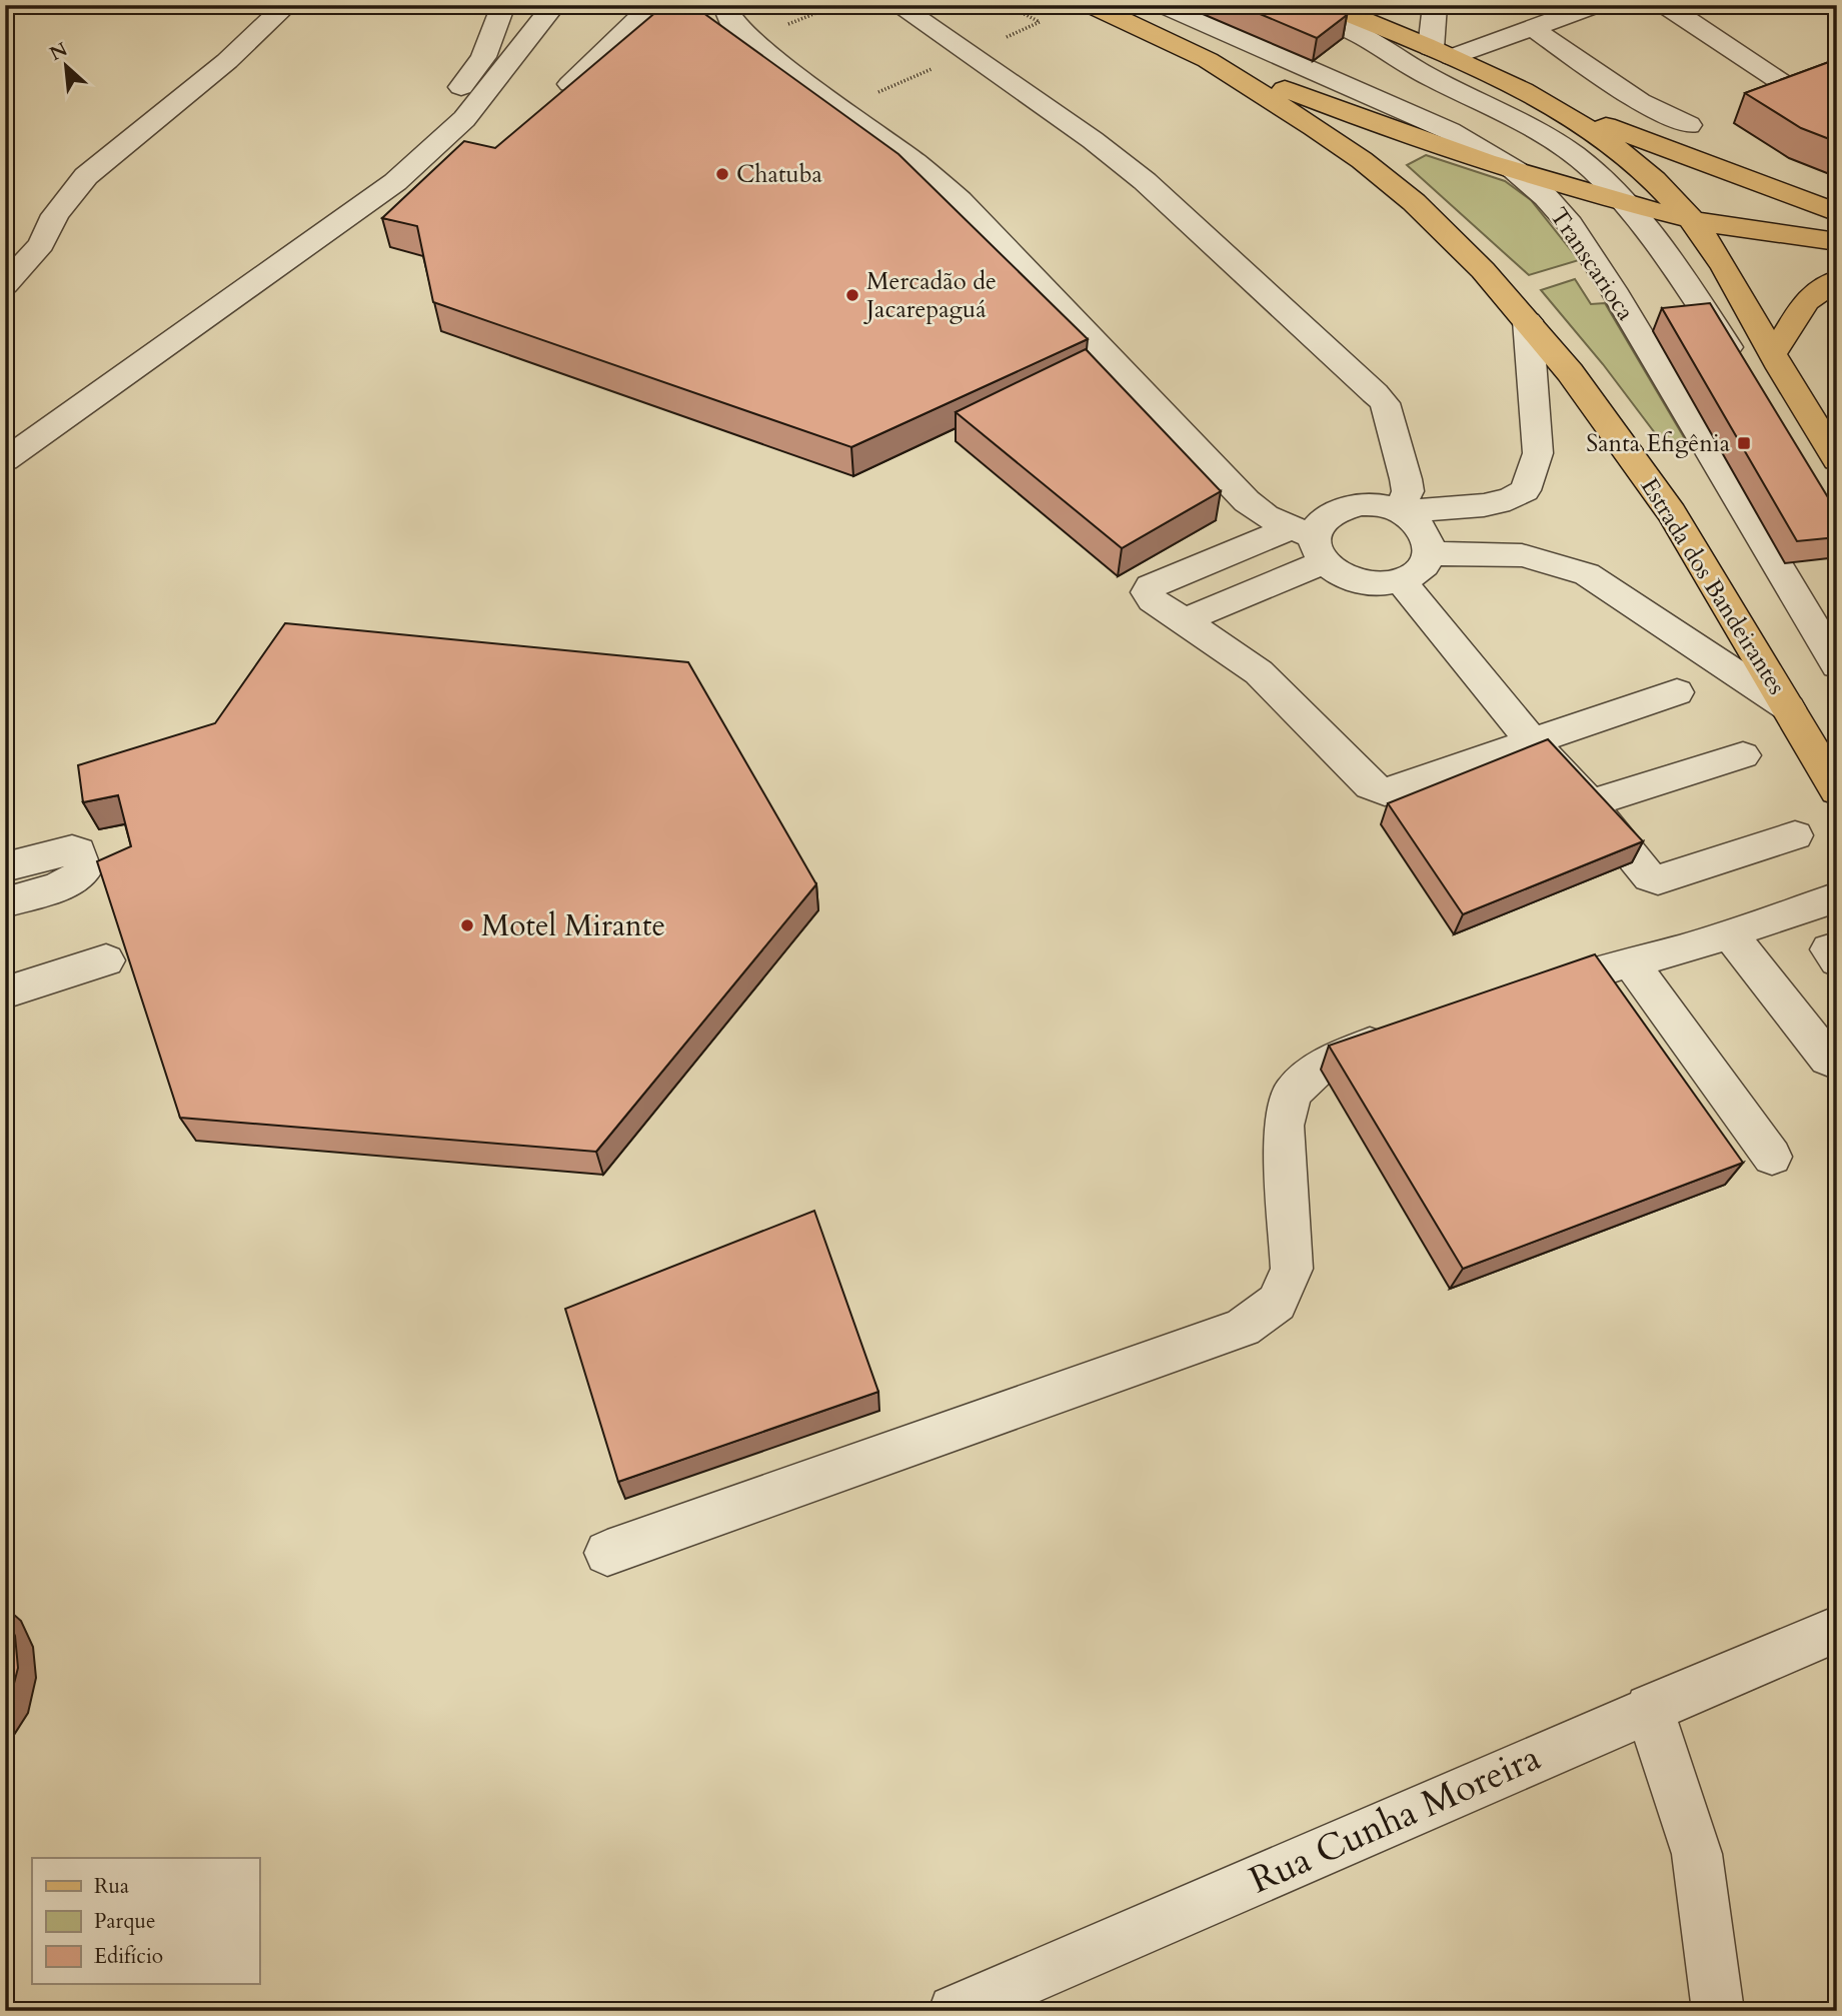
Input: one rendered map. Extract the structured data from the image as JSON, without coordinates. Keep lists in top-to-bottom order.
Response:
{
  "streets": {
    "main road": ["Estrada dos Bandeirantes"],
    "street": ["Transcarioca", "Rua Cunha Moreira"]
  },
  "places": {
    "other": ["Chatuba", "Mercadão de Jacarepaguá", "Motel Mirante"],
    "transit": ["Santa Efigênia"]
  },
  "legend": ["Rua", "Parque", "Edifício"],
  "north": "top left"
}
